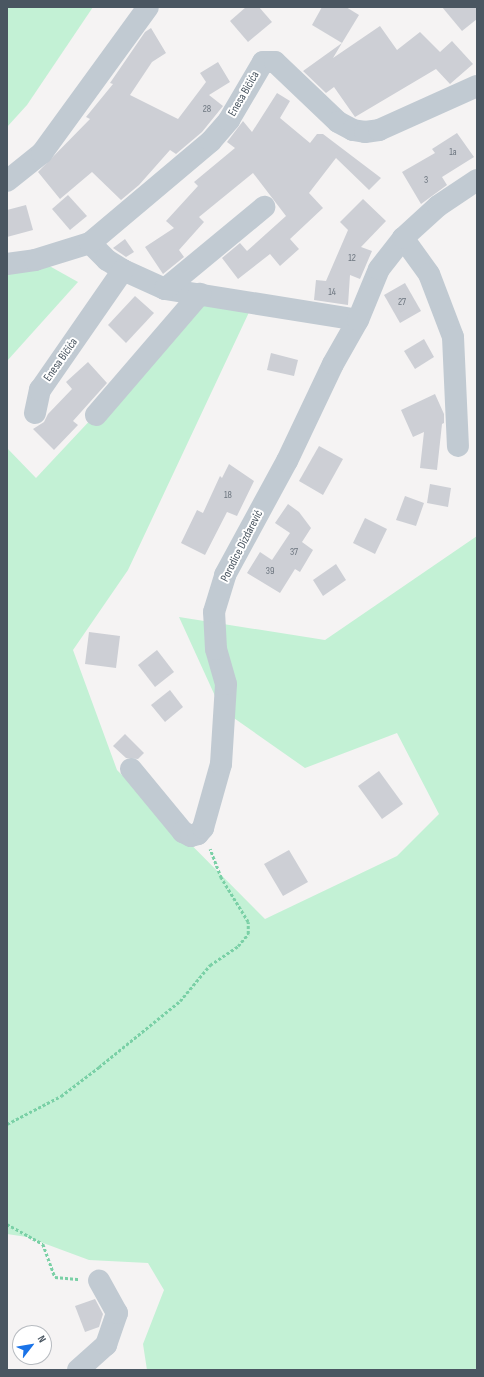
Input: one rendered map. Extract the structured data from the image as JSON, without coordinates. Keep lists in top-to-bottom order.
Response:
{
  "streets": {
    "street": ["Enesa Bičića", "Porodice Dizdarević"]
  },
  "house_numbers": [
    "28",
    "1a",
    "3",
    "12",
    "14",
    "27",
    "18",
    "37",
    "39"
  ],
  "north": "top right"
}
